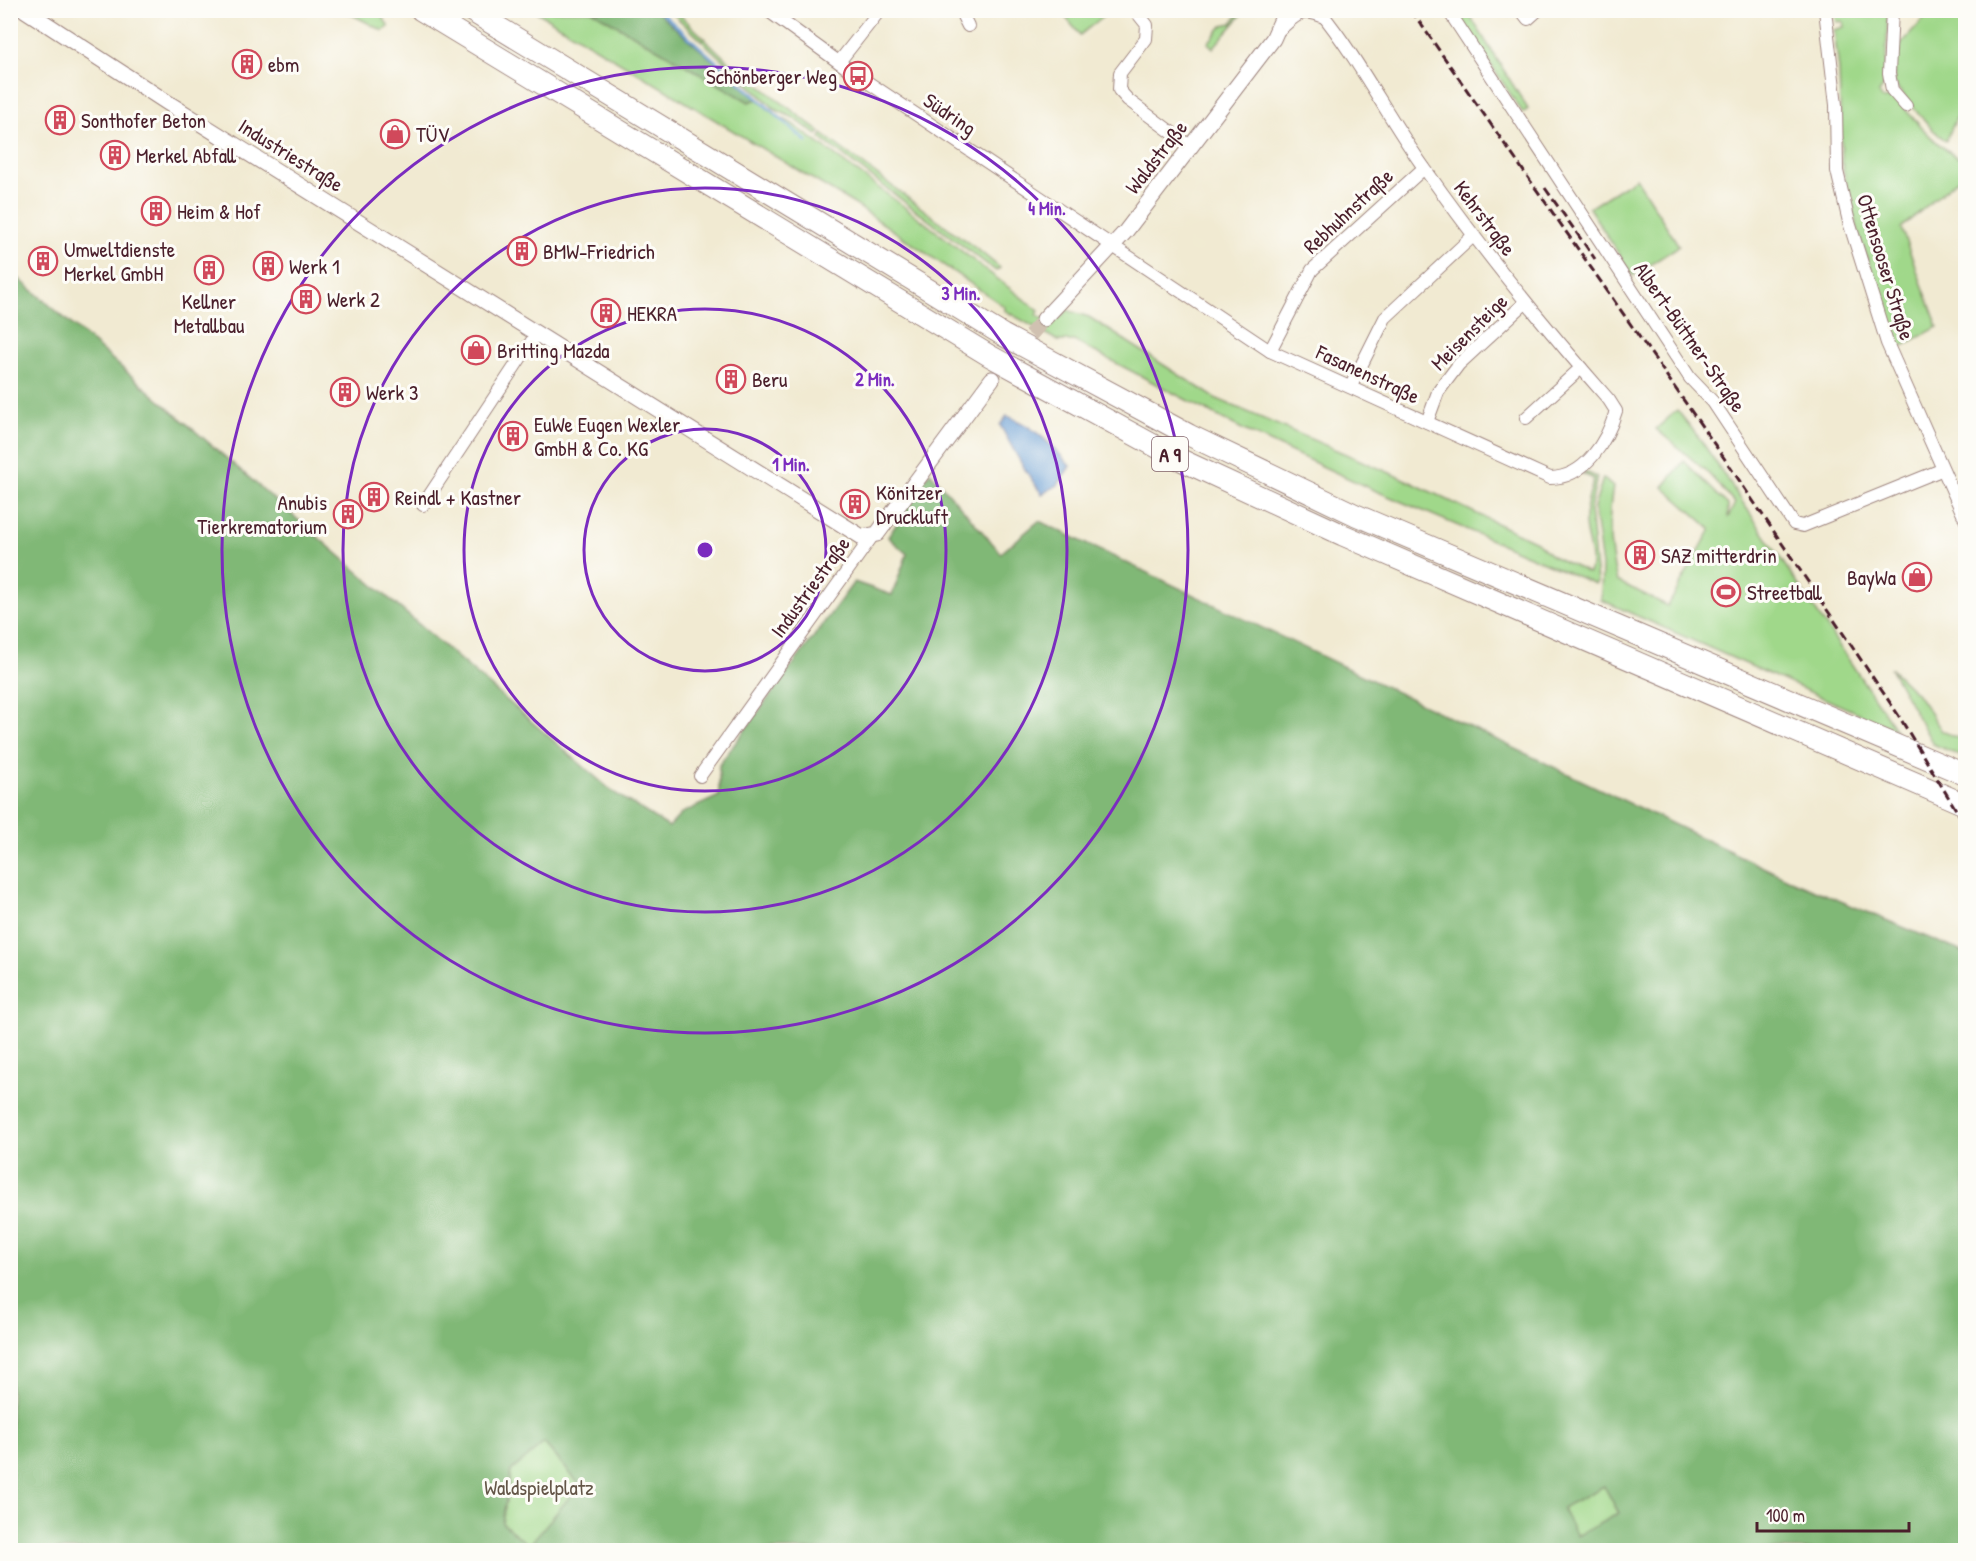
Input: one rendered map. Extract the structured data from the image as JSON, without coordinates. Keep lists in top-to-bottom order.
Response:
{
  "streets": {
    "highway": ["A 9"],
    "street": [
      "Südring",
      "Industriestraße",
      "Waldstraße",
      "Rebhuhnstraße",
      "Kehrstraße",
      "Ottensooser Straße",
      "Meisensteige",
      "Albert-Büttner-Straße",
      "Fasanenstraße"
    ]
  },
  "crossings": [
    ["Südring", "Waldstraße"],
    ["Südring", "Fasanenstraße"],
    ["Waldstraße", "Kehrstraße"],
    ["Waldstraße", "Fasanenstraße"],
    ["Rebhuhnstraße", "Kehrstraße"],
    ["Rebhuhnstraße", "Fasanenstraße"],
    ["Kehrstraße", "Meisensteige"],
    ["Kehrstraße", "Fasanenstraße"],
    ["Ottensooser Straße", "Albert-Büttner-Straße"],
    ["Meisensteige", "Fasanenstraße"]
  ],
  "parks": ["Waldspielplatz"],
  "places": {
    "building": [
      "ebm",
      "Sonthofer Beton",
      "Merkel Abfall",
      "Heim & Hof",
      "BMW-Friedrich",
      "Umweltdienste Merkel GmbH",
      "Werk 1",
      "Kellner Metallbau",
      "Werk 2",
      "HEKRA",
      "Beru",
      "Werk 3",
      "EuWe Eugen Wexler GmbH & Co. KG",
      "Reindl + Kastner",
      "Könitzer Druckluft",
      "Anubis Tierkrematorium",
      "SAZ mitterdrin"
    ],
    "bus stop": ["Schönberger Weg"],
    "shop": ["TÜV", "Britting Mazda", "BayWa"],
    "sports": ["Streetball"]
  },
  "scale_bar": "100 m",
  "rings": [
    "4 Min.",
    "3 Min.",
    "2 Min.",
    "1 Min."
  ]
}
